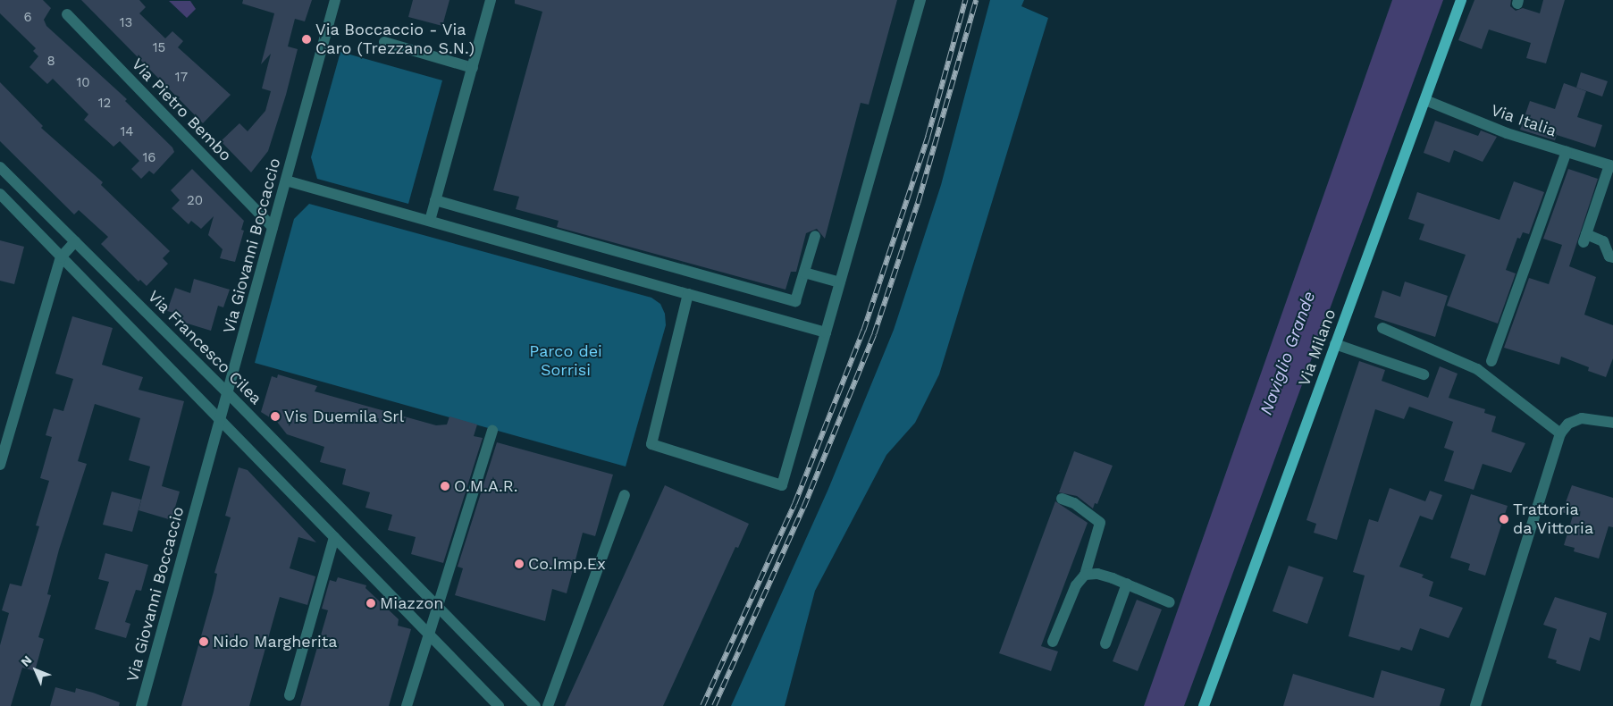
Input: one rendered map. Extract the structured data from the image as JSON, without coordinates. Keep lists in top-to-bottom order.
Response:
{
  "streets": {
    "main road": ["Via Milano"],
    "street": [
      "Via Pietro Bembo",
      "Via Italia",
      "Via Giovanni Boccaccio",
      "Via Francesco Cilea"
    ]
  },
  "crossings": [
    ["Via Pietro Bembo", "Via Giovanni Boccaccio"],
    ["Via Italia", "Via Milano"],
    ["Via Giovanni Boccaccio", "Via Francesco Cilea"]
  ],
  "water": ["Naviglio Grande"],
  "parks": ["Parco dei Sorrisi"],
  "places": [
    "Via Boccaccio - Via Caro (Trezzano S.N.)",
    "Vis Duemila Srl",
    "O.M.A.R.",
    "Trattoria da Vittoria",
    "Co.Imp.Ex",
    "Miazzon",
    "Nido Margherita"
  ],
  "house_numbers": [
    "6",
    "13",
    "15",
    "8",
    "17",
    "10",
    "12",
    "14",
    "16",
    "20"
  ],
  "north": "top left"
}
